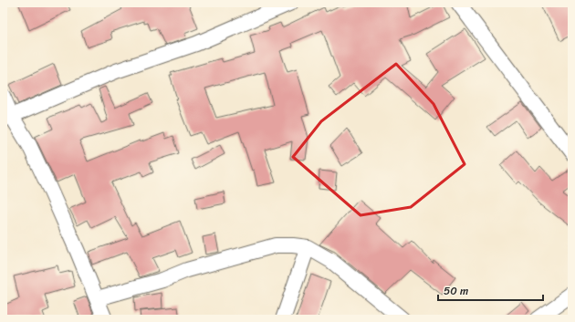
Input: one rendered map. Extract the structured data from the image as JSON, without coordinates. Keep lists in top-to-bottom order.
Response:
{
  "scale_bar": "50 m"
}
